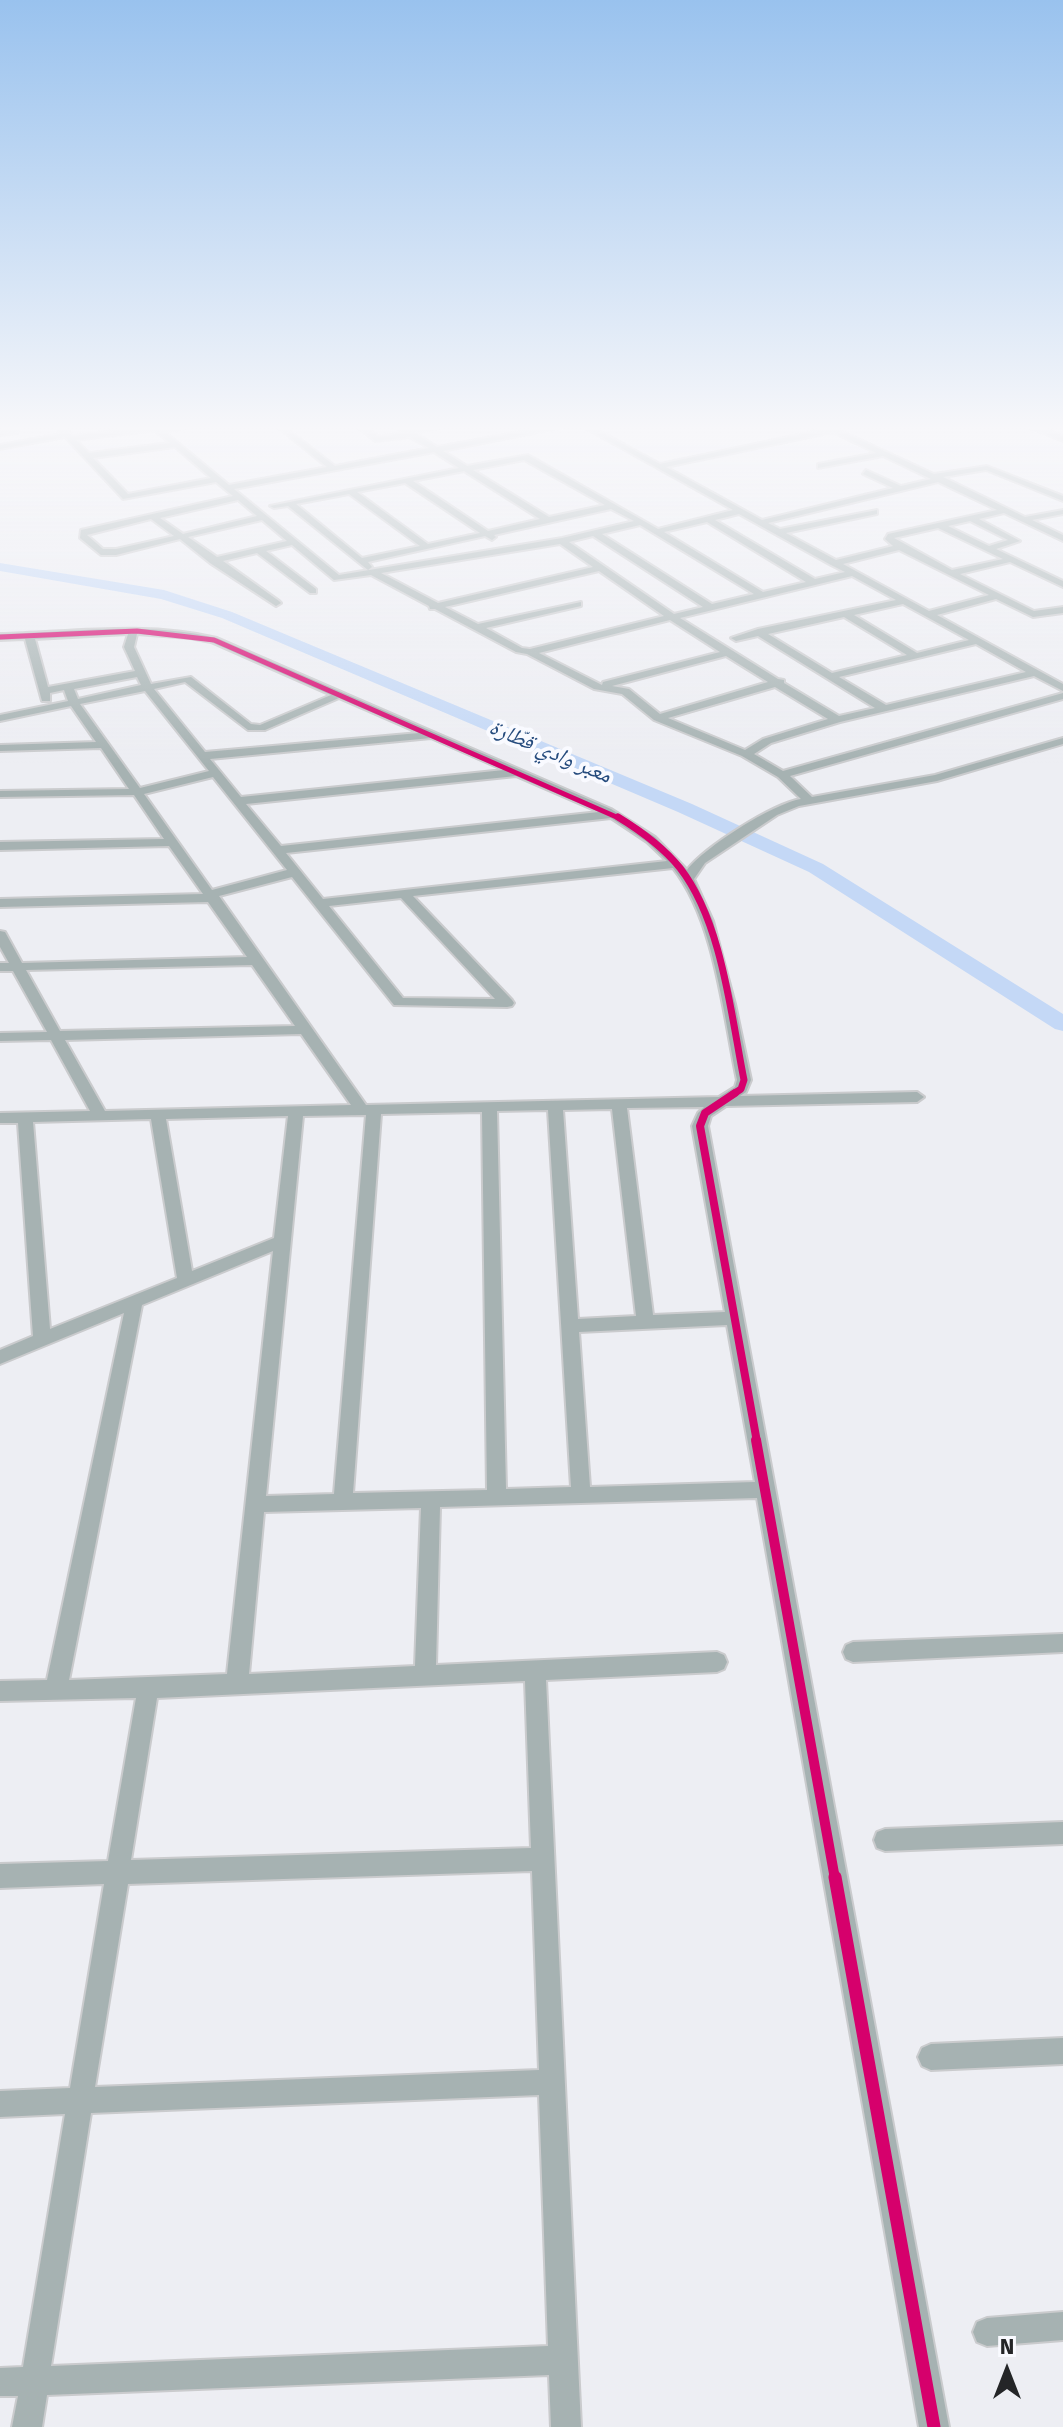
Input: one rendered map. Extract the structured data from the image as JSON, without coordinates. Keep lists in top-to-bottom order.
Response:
{
  "water": ["معبر وادي قطّارة"],
  "north": "top"
}
